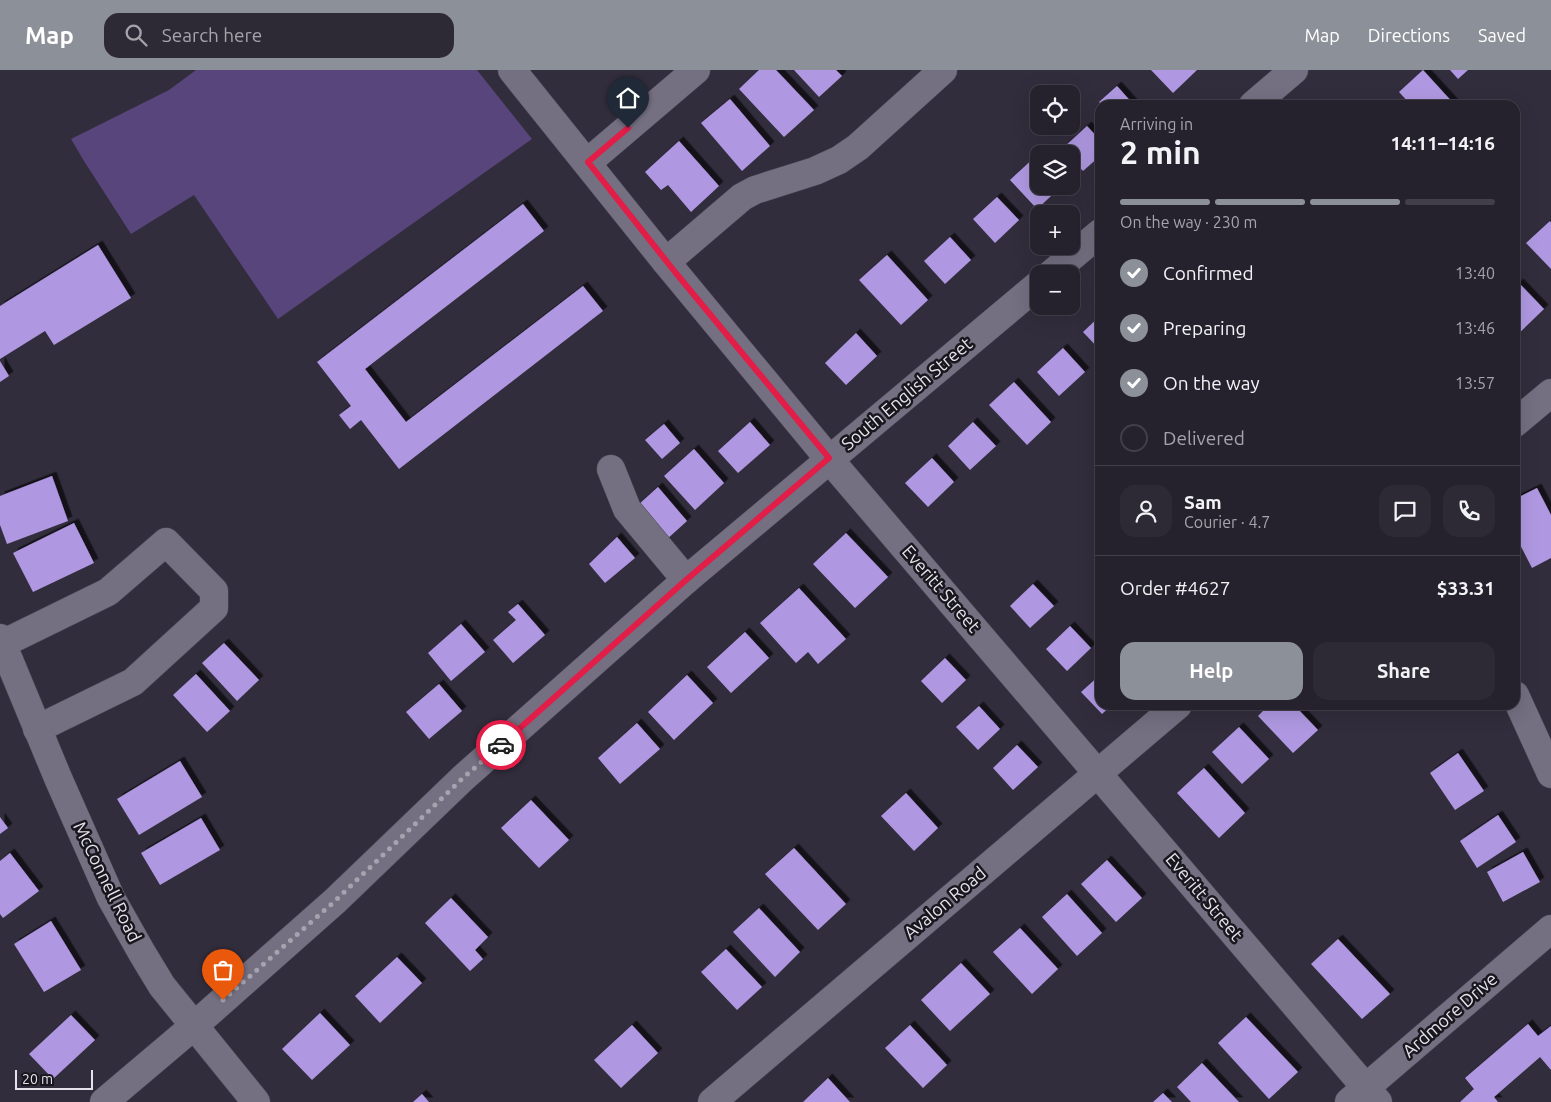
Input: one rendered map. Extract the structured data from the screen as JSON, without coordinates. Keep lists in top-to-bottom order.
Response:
{
  "streets": {
    "street": [
      "South English Street",
      "Everitt Street",
      "McConnell Road",
      "Avalon Road",
      "Ardmore Drive"
    ]
  },
  "crossings": [
    ["South English Street", "Everitt Street"],
    ["South English Street", "McConnell Road"],
    ["Everitt Street", "Avalon Road"],
    ["Everitt Street", "Ardmore Drive"]
  ],
  "scale_bar": "20 m",
  "page": {
    "header": "Map",
    "search": "Search here",
    "nav": ["Map", "Directions", "Saved"],
    "map_buttons": ["+", "−"],
    "heading": ["2 min", "Arriving in", "14:11–14:16"],
    "panel": [
      "Sam",
      "Courier · 4.7",
      "Order #4627",
      "$33.31"
    ],
    "bar": "On the way · 230 m",
    "list": [
      ["Confirmed", "13:40"],
      ["Preparing", "13:46"],
      ["On the way", "13:57"],
      "Delivered"
    ],
    "buttons": ["Help", "Share"],
    "scale": "20 m"
  }
}
